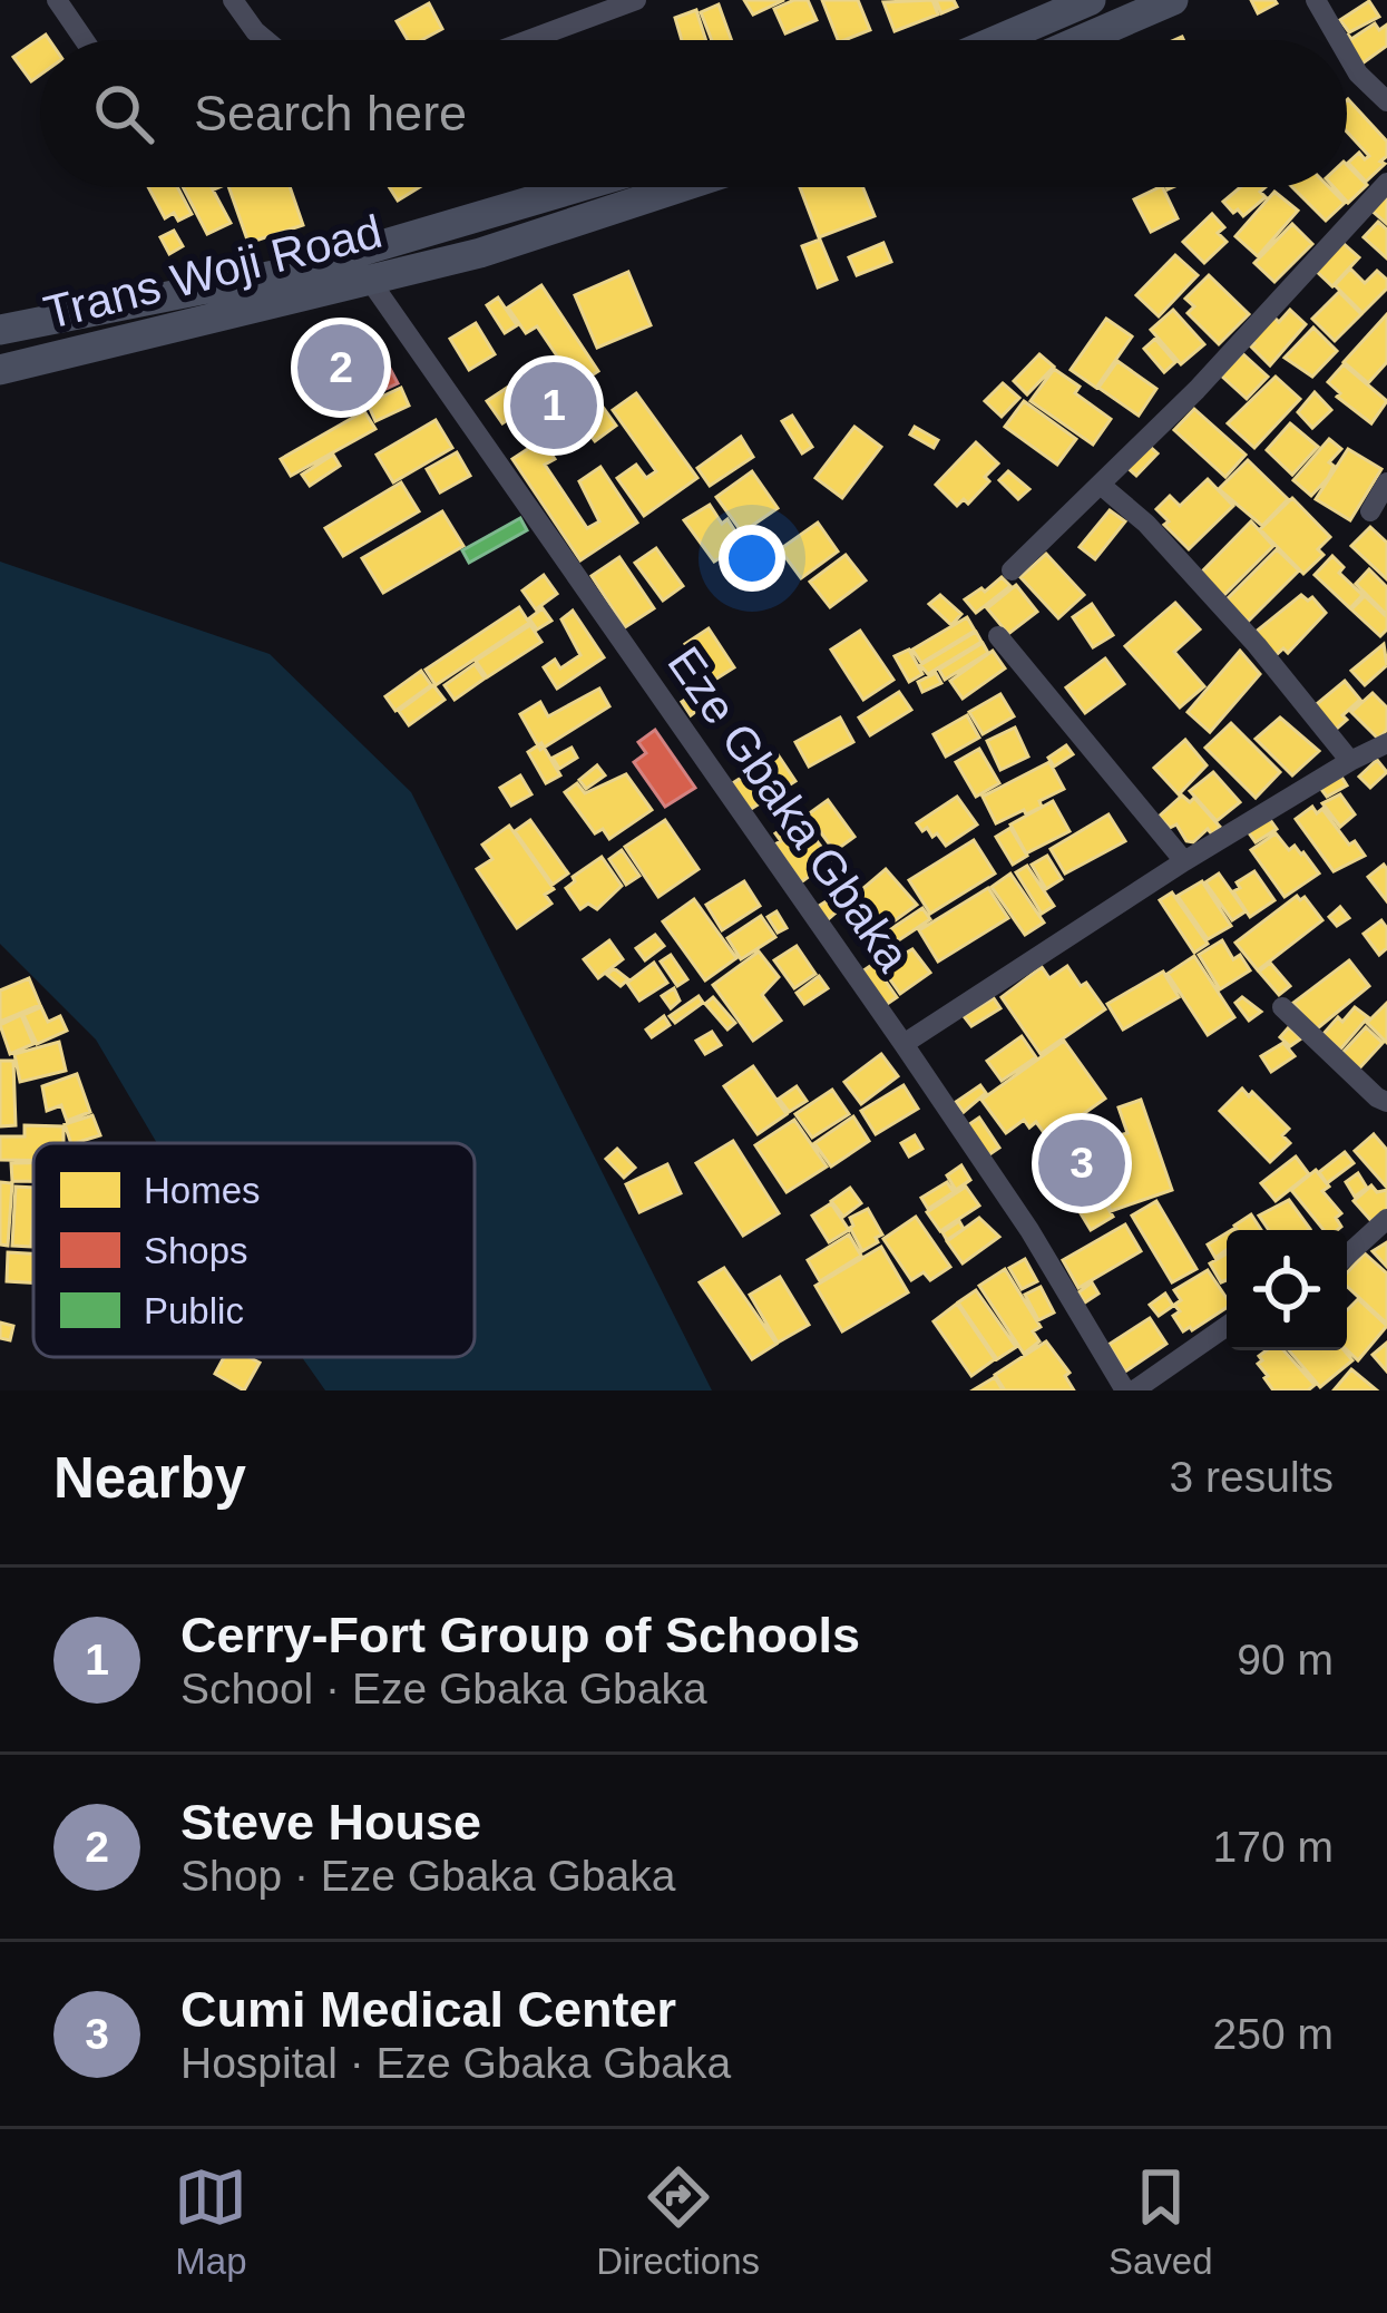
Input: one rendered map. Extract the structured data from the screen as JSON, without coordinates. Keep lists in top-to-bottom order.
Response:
{
  "streets": {
    "main road": ["Trans Woji Road"],
    "street": ["Eze Gbaka Gbaka"]
  },
  "crossings": [
    ["Trans Woji Road", "Eze Gbaka Gbaka"]
  ],
  "legend": ["Homes", "Shops", "Public"],
  "page": {
    "search": "Search here",
    "pins": ["2", "1", "3"],
    "heading": ["Nearby", "3 results"],
    "list": [
      {
        "mark": "1",
        "name": "Cerry-Fort Group of Schools",
        "note": "School · Eze Gbaka Gbaka",
        "value": "90 m"
      },
      {
        "mark": "2",
        "name": "Steve House",
        "note": "Shop · Eze Gbaka Gbaka",
        "value": "170 m"
      },
      {
        "mark": "3",
        "name": "Cumi Medical Center",
        "note": "Hospital · Eze Gbaka Gbaka",
        "value": "250 m"
      }
    ],
    "nav": ["Map", "Directions", "Saved"]
  }
}
